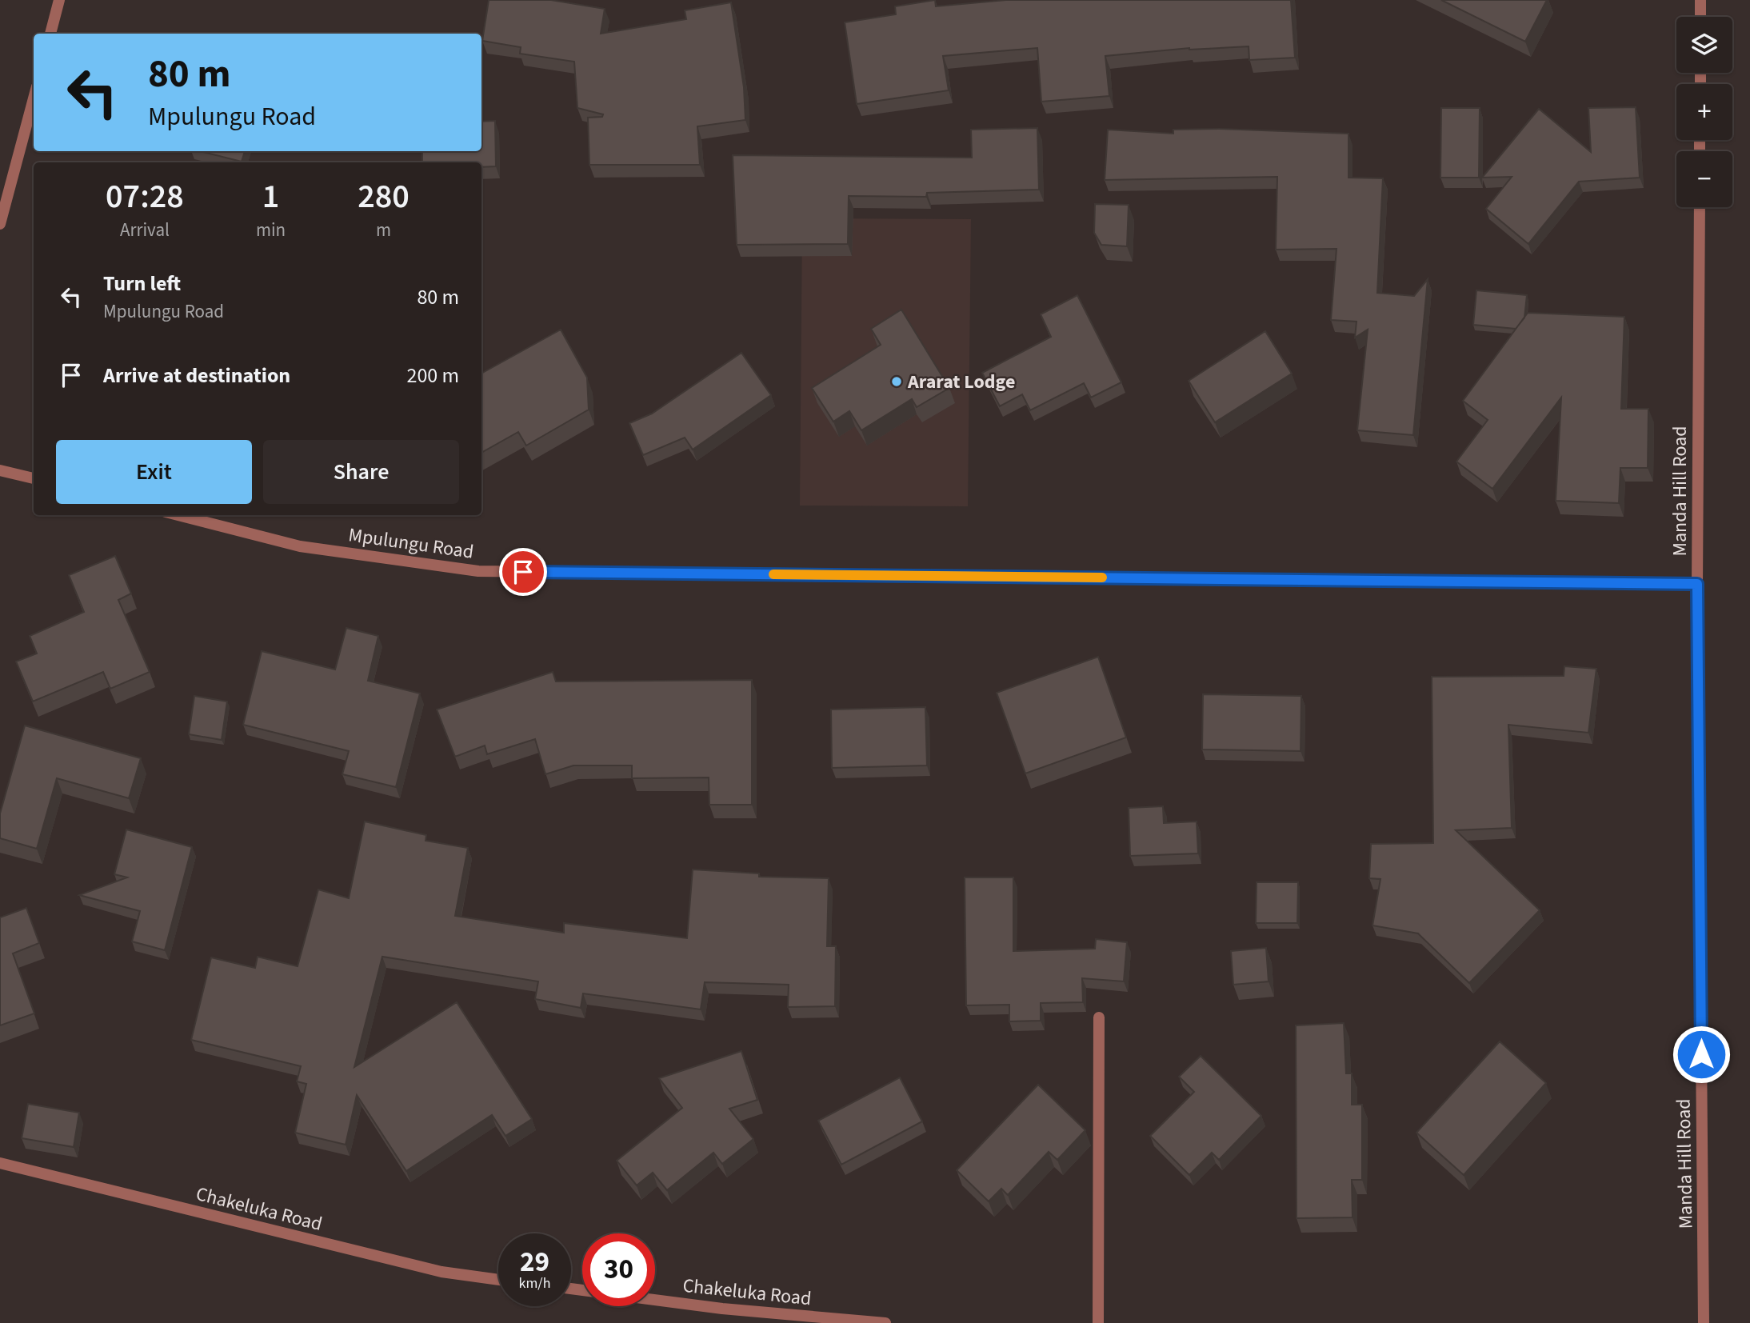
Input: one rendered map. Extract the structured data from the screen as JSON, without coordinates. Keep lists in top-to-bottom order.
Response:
{
  "streets": {
    "street": ["Manda Hill Road", "Mpulungu Road", "Chakeluka Road"]
  },
  "crossings": [
    ["Manda Hill Road", "Mpulungu Road"]
  ],
  "places": ["Ararat Lodge"],
  "page": {
    "map_buttons": ["+", "−"],
    "turn": ["80 m", "Mpulungu Road"],
    "eta": [
      "07:28",
      "Arrival",
      "1",
      "min",
      "280",
      "m"
    ],
    "list": [
      {
        "name": "Turn left",
        "note": "Mpulungu Road",
        "value": "80 m"
      },
      {
        "name": "Arrive at destination",
        "value": "200 m"
      }
    ],
    "buttons": ["Exit", "Share"],
    "speed": "29 km/h",
    "limit": "30"
  }
}
